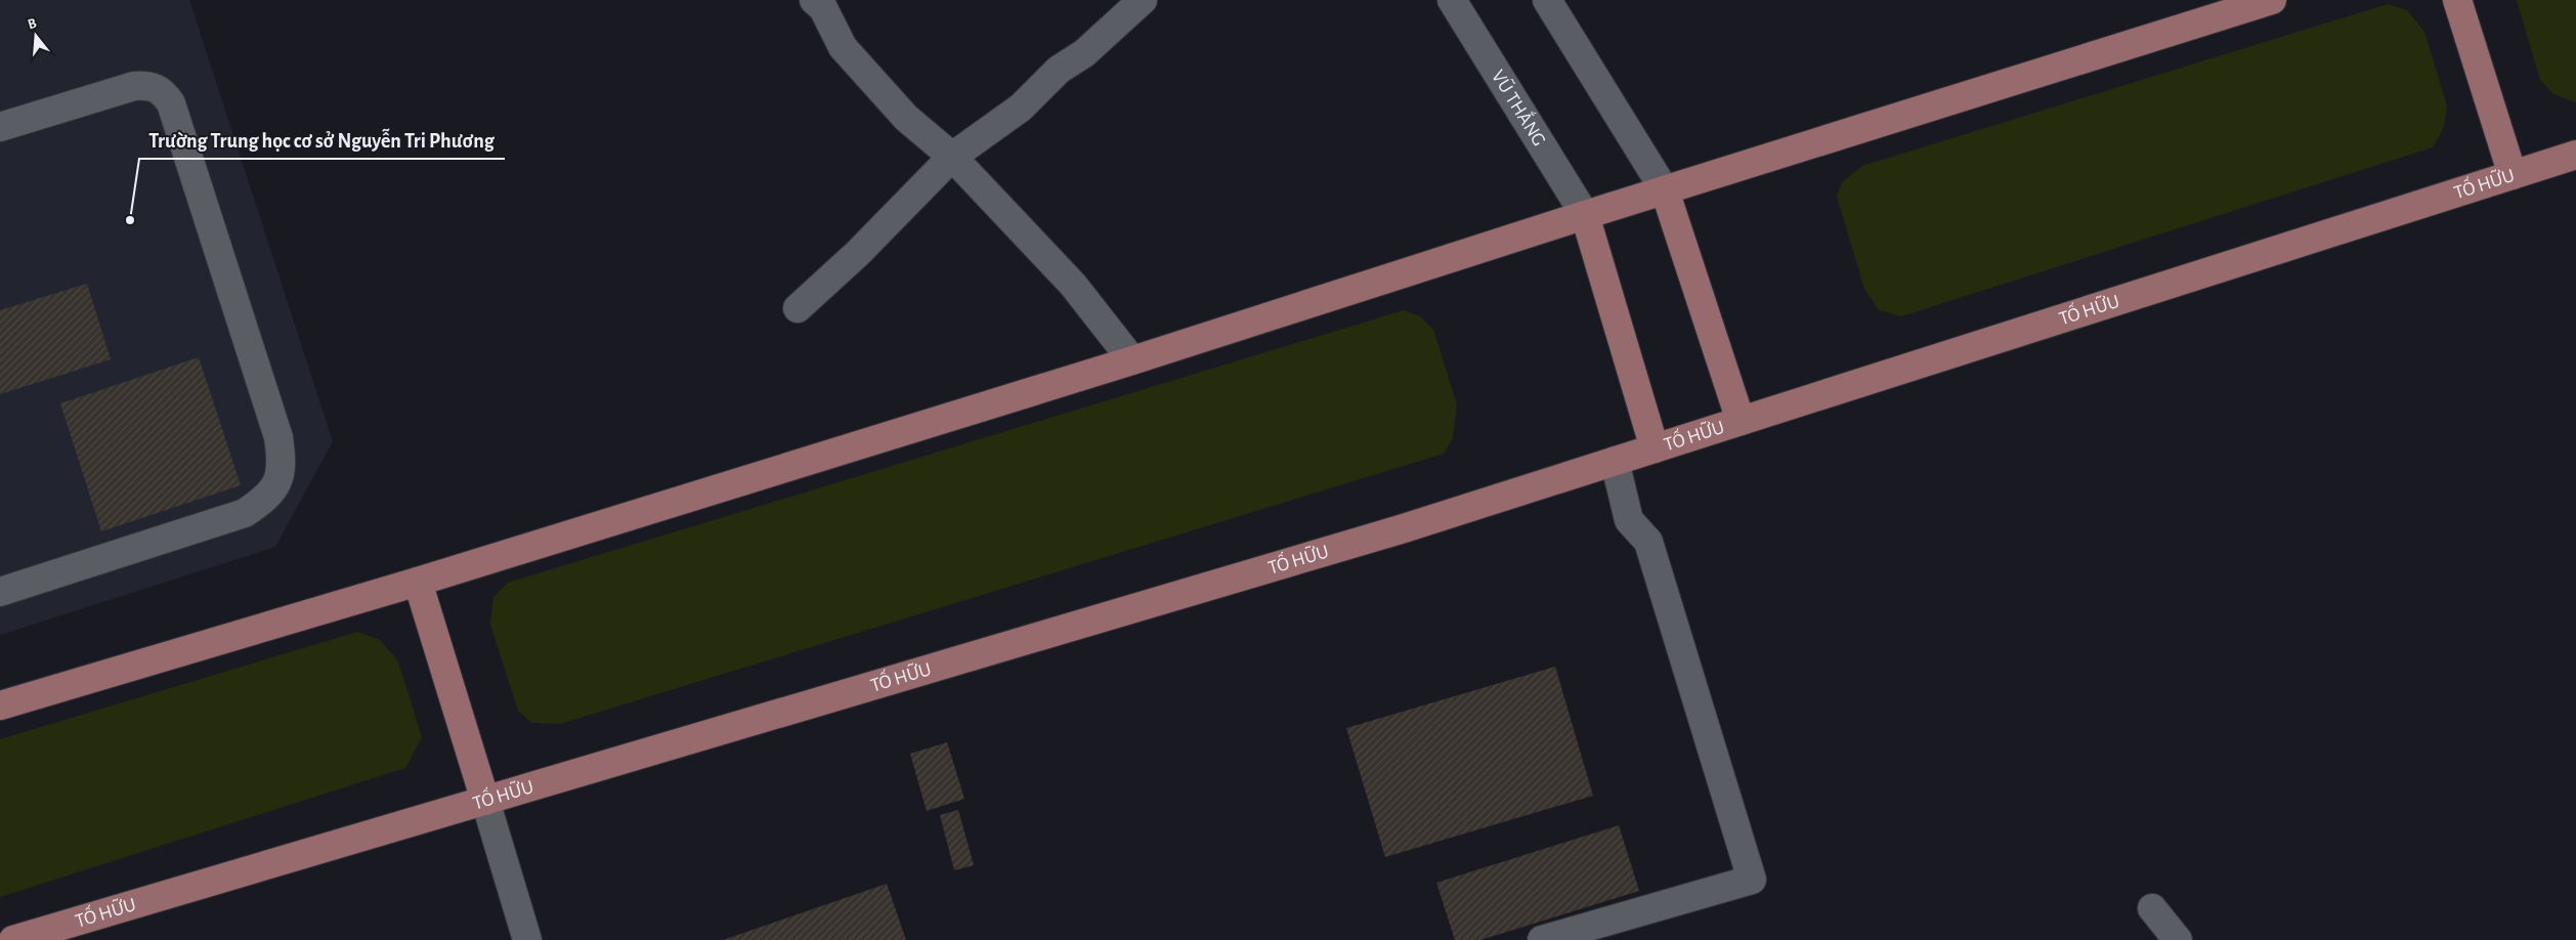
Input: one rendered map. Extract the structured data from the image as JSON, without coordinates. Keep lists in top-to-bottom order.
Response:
{
  "streets": {
    "main road": ["TỐ HỮU"],
    "street": ["VŨ THẮNG"]
  },
  "places": ["Trường Trung học cơ sở Nguyễn Tri Phương"],
  "north": "top"
}
